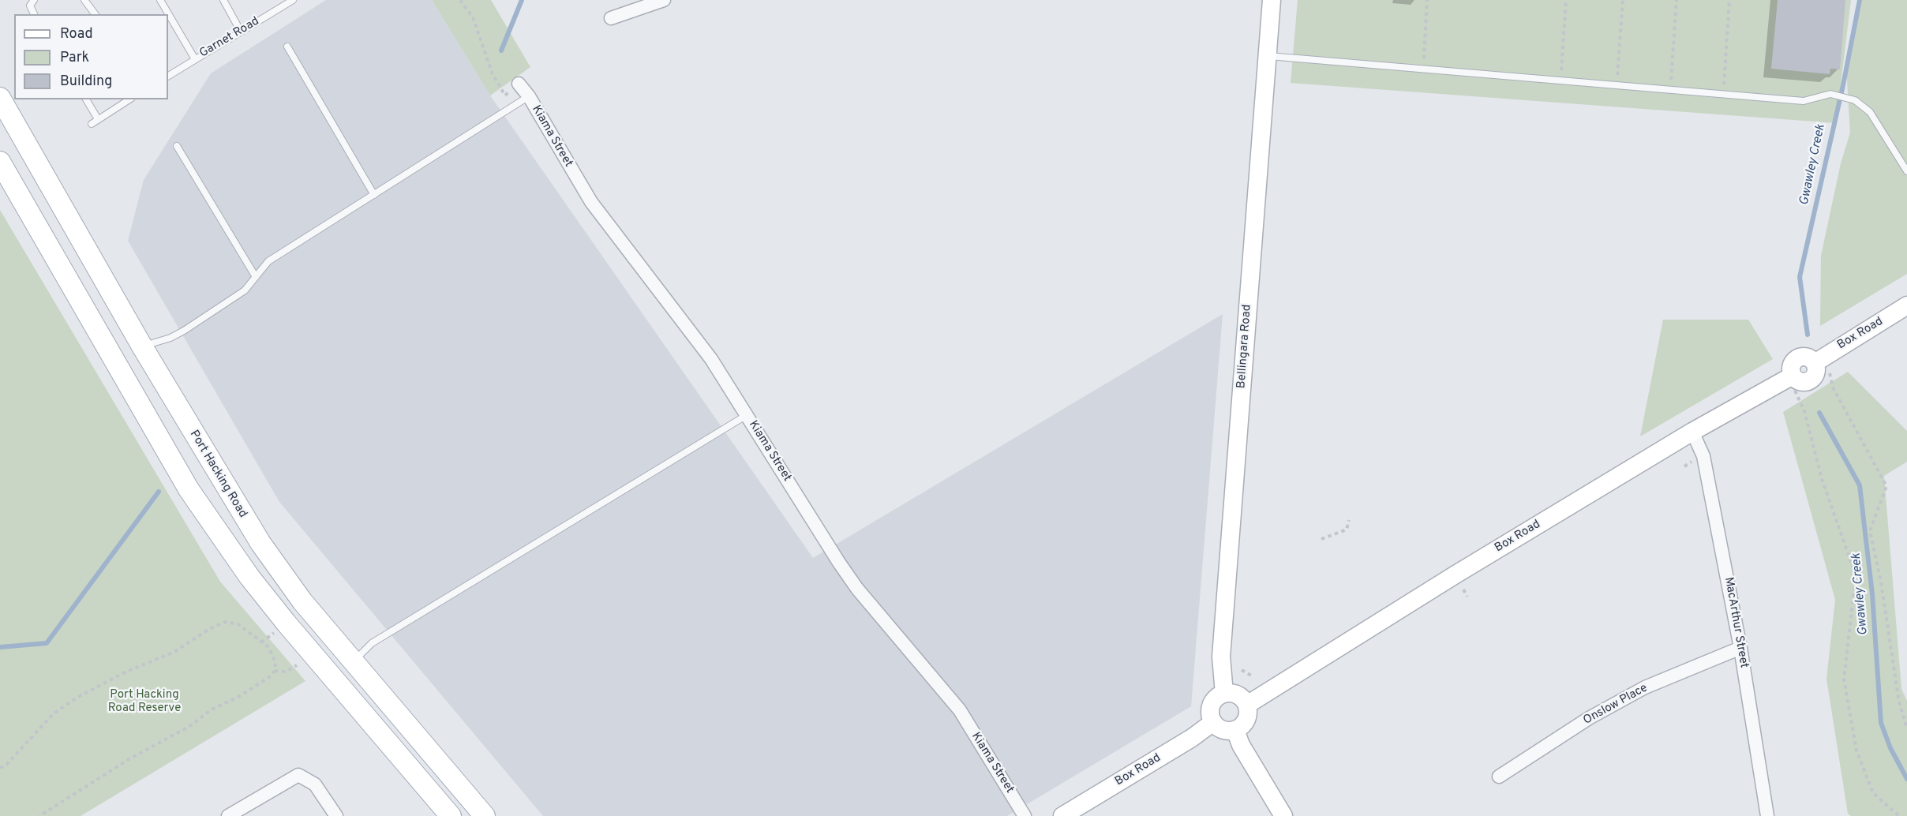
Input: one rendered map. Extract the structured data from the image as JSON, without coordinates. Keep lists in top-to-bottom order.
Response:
{
  "streets": {
    "main road": ["Port Hacking Road"],
    "street": [
      "Kiama Street",
      "Box Road",
      "Bellingara Road",
      "MacArthur Street",
      "Onslow Place"
    ],
    "lane": ["Garnet Road"]
  },
  "crossings": [
    ["Box Road", "Bellingara Road"],
    ["Box Road", "MacArthur Street"],
    ["MacArthur Street", "Onslow Place"]
  ],
  "water": ["Gwawley Creek"],
  "parks": ["Port Hacking Road Reserve"],
  "legend": ["Road", "Park", "Building"]
}
